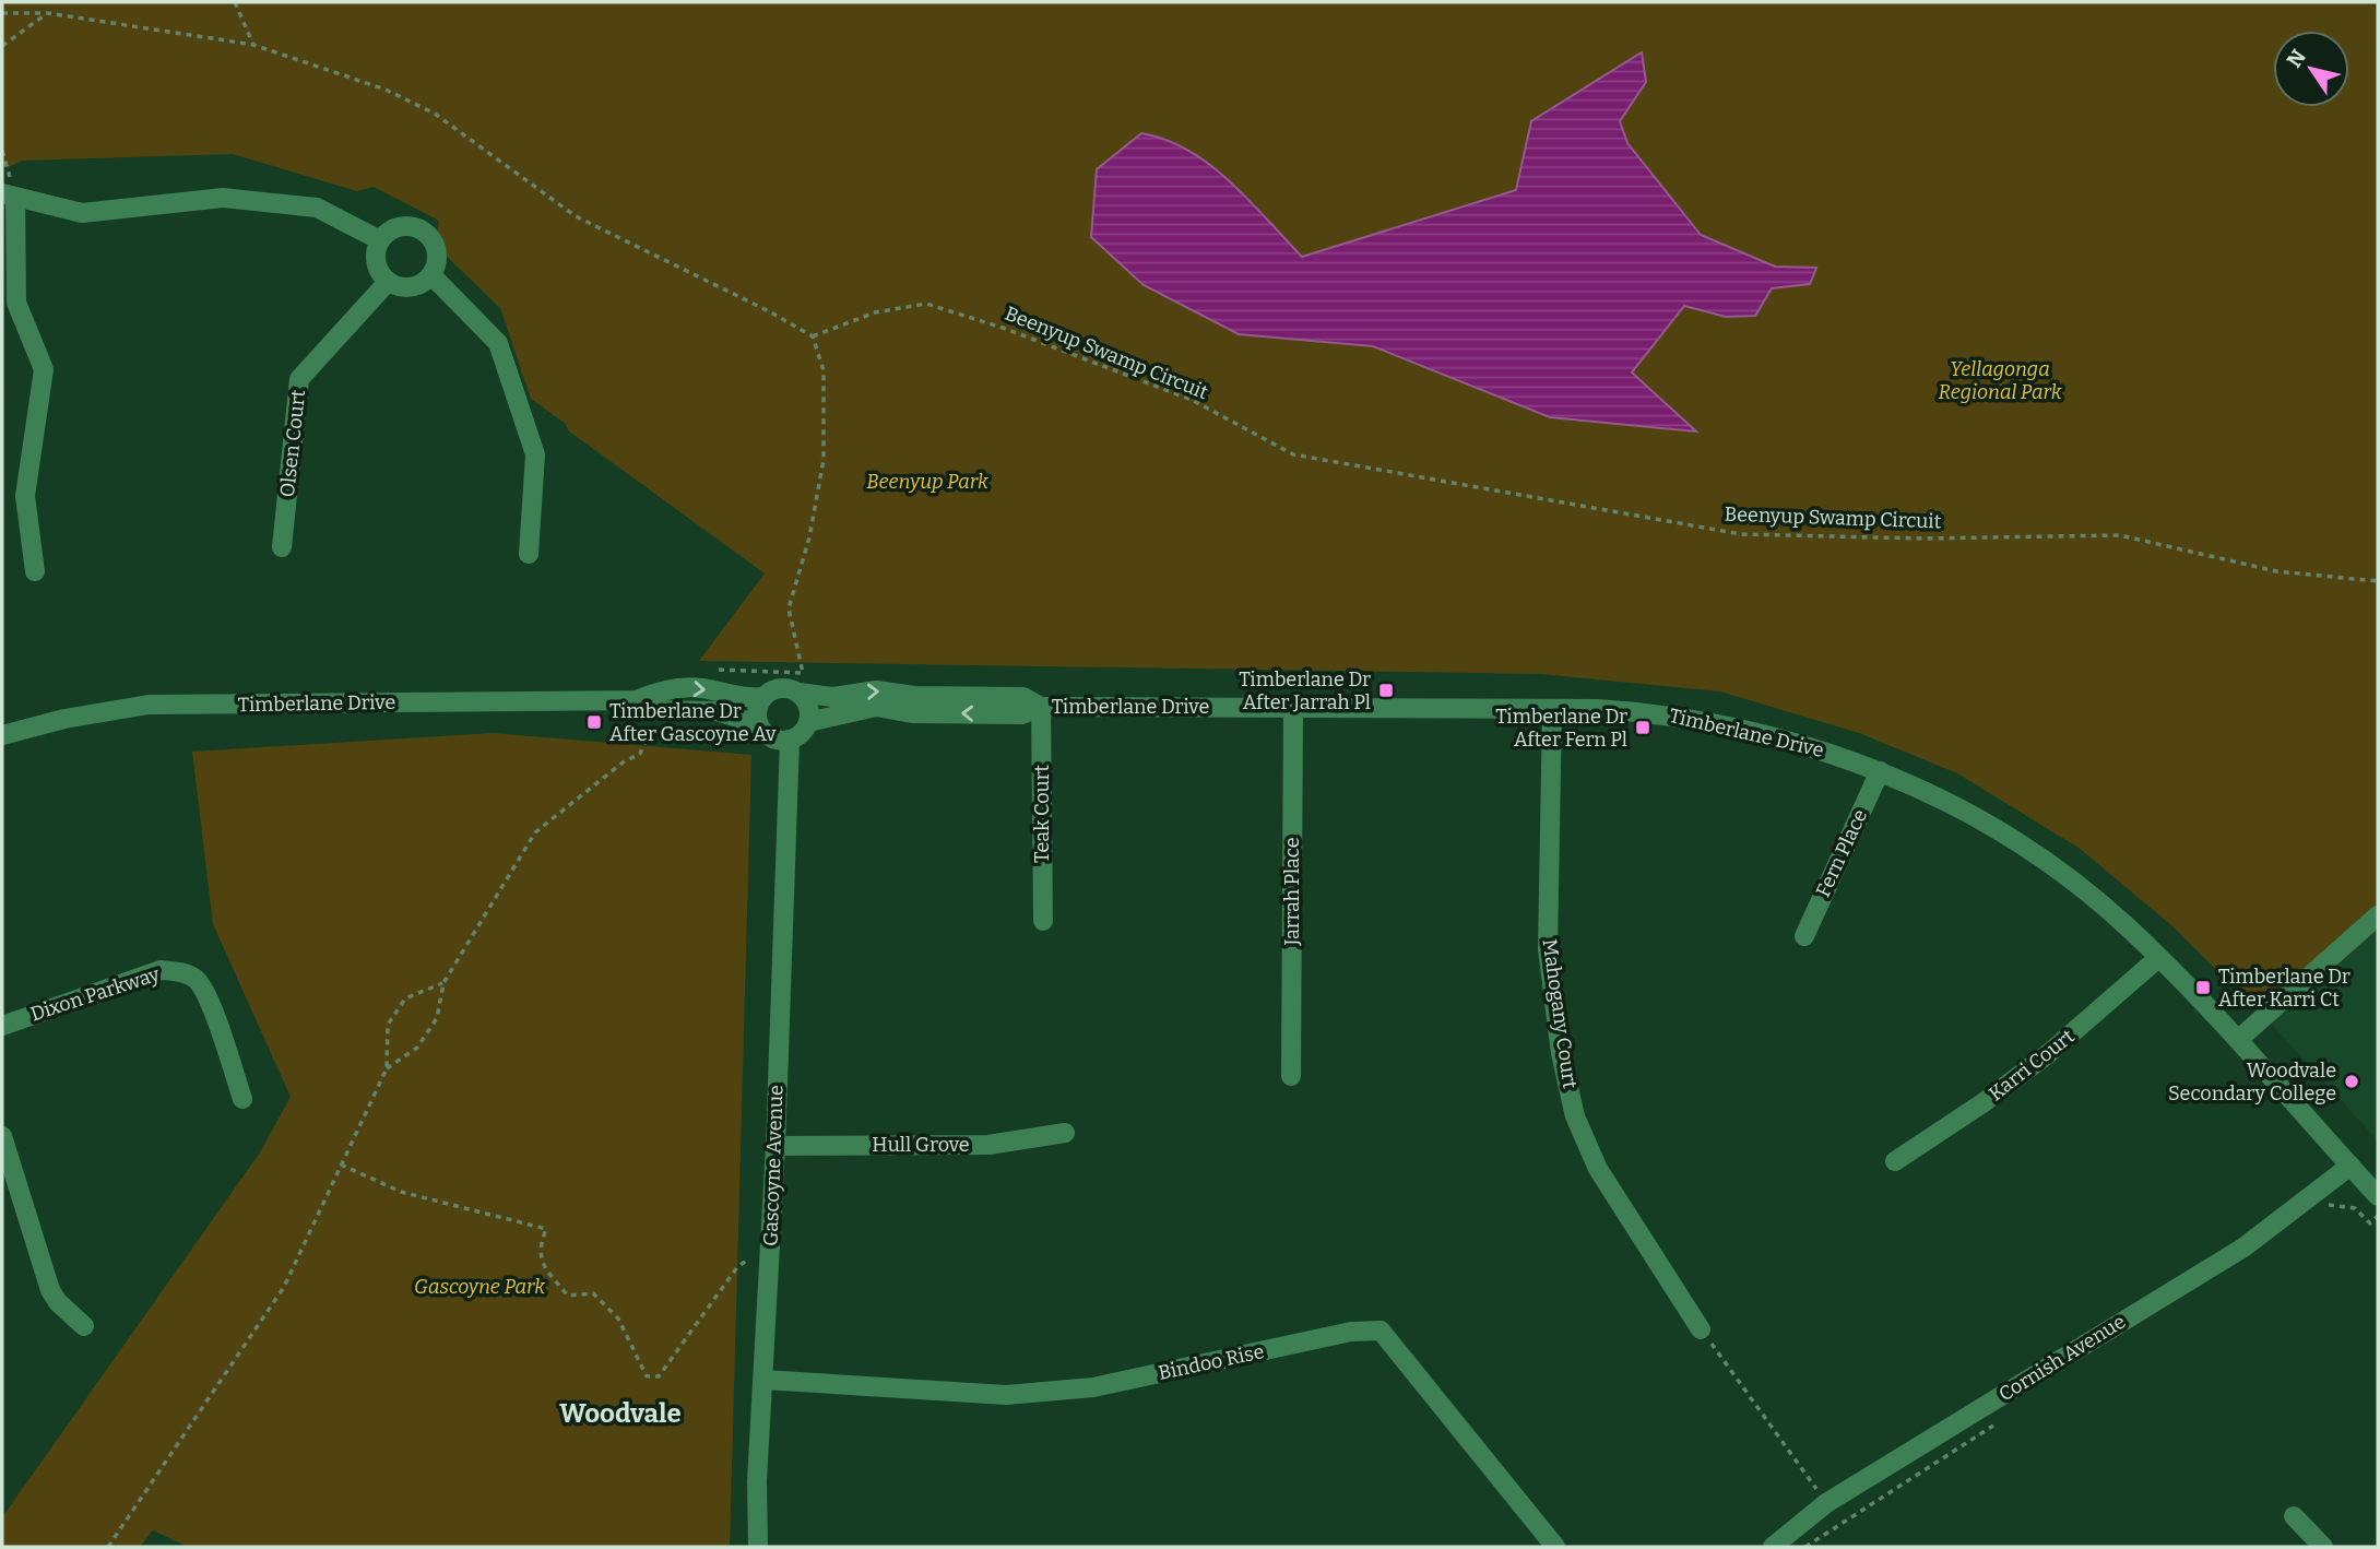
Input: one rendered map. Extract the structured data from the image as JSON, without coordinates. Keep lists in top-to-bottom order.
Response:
{
  "streets": {
    "street": [
      "Olsen Court",
      "Timberlane Drive",
      "Teak Court",
      "Fern Place",
      "Jarrah Place",
      "Dixon Parkway",
      "Mahogany Court",
      "Karri Court",
      "Hull Grove",
      "Gascoyne Avenue",
      "Cornish Avenue",
      "Bindoo Rise"
    ],
    "path": ["Beenyup Swamp Circuit"]
  },
  "crossings": [
    ["Timberlane Drive", "Teak Court"],
    ["Timberlane Drive", "Fern Place"],
    ["Timberlane Drive", "Jarrah Place"],
    ["Timberlane Drive", "Mahogany Court"],
    ["Timberlane Drive", "Karri Court"],
    ["Timberlane Drive", "Gascoyne Avenue"],
    ["Timberlane Drive", "Cornish Avenue"],
    ["Hull Grove", "Gascoyne Avenue"],
    ["Gascoyne Avenue", "Bindoo Rise"]
  ],
  "districts": ["Woodvale"],
  "parks": ["Yellagonga Regional Park", "Beenyup Park", "Gascoyne Park"],
  "places": {
    "transit": [
      "Timberlane Dr After Jarrah Pl",
      "Timberlane Dr After Gascoyne Av",
      "Timberlane Dr After Fern Pl",
      "Timberlane Dr After Karri Ct"
    ],
    "other": ["Woodvale Secondary College"]
  },
  "north": "top left"
}
